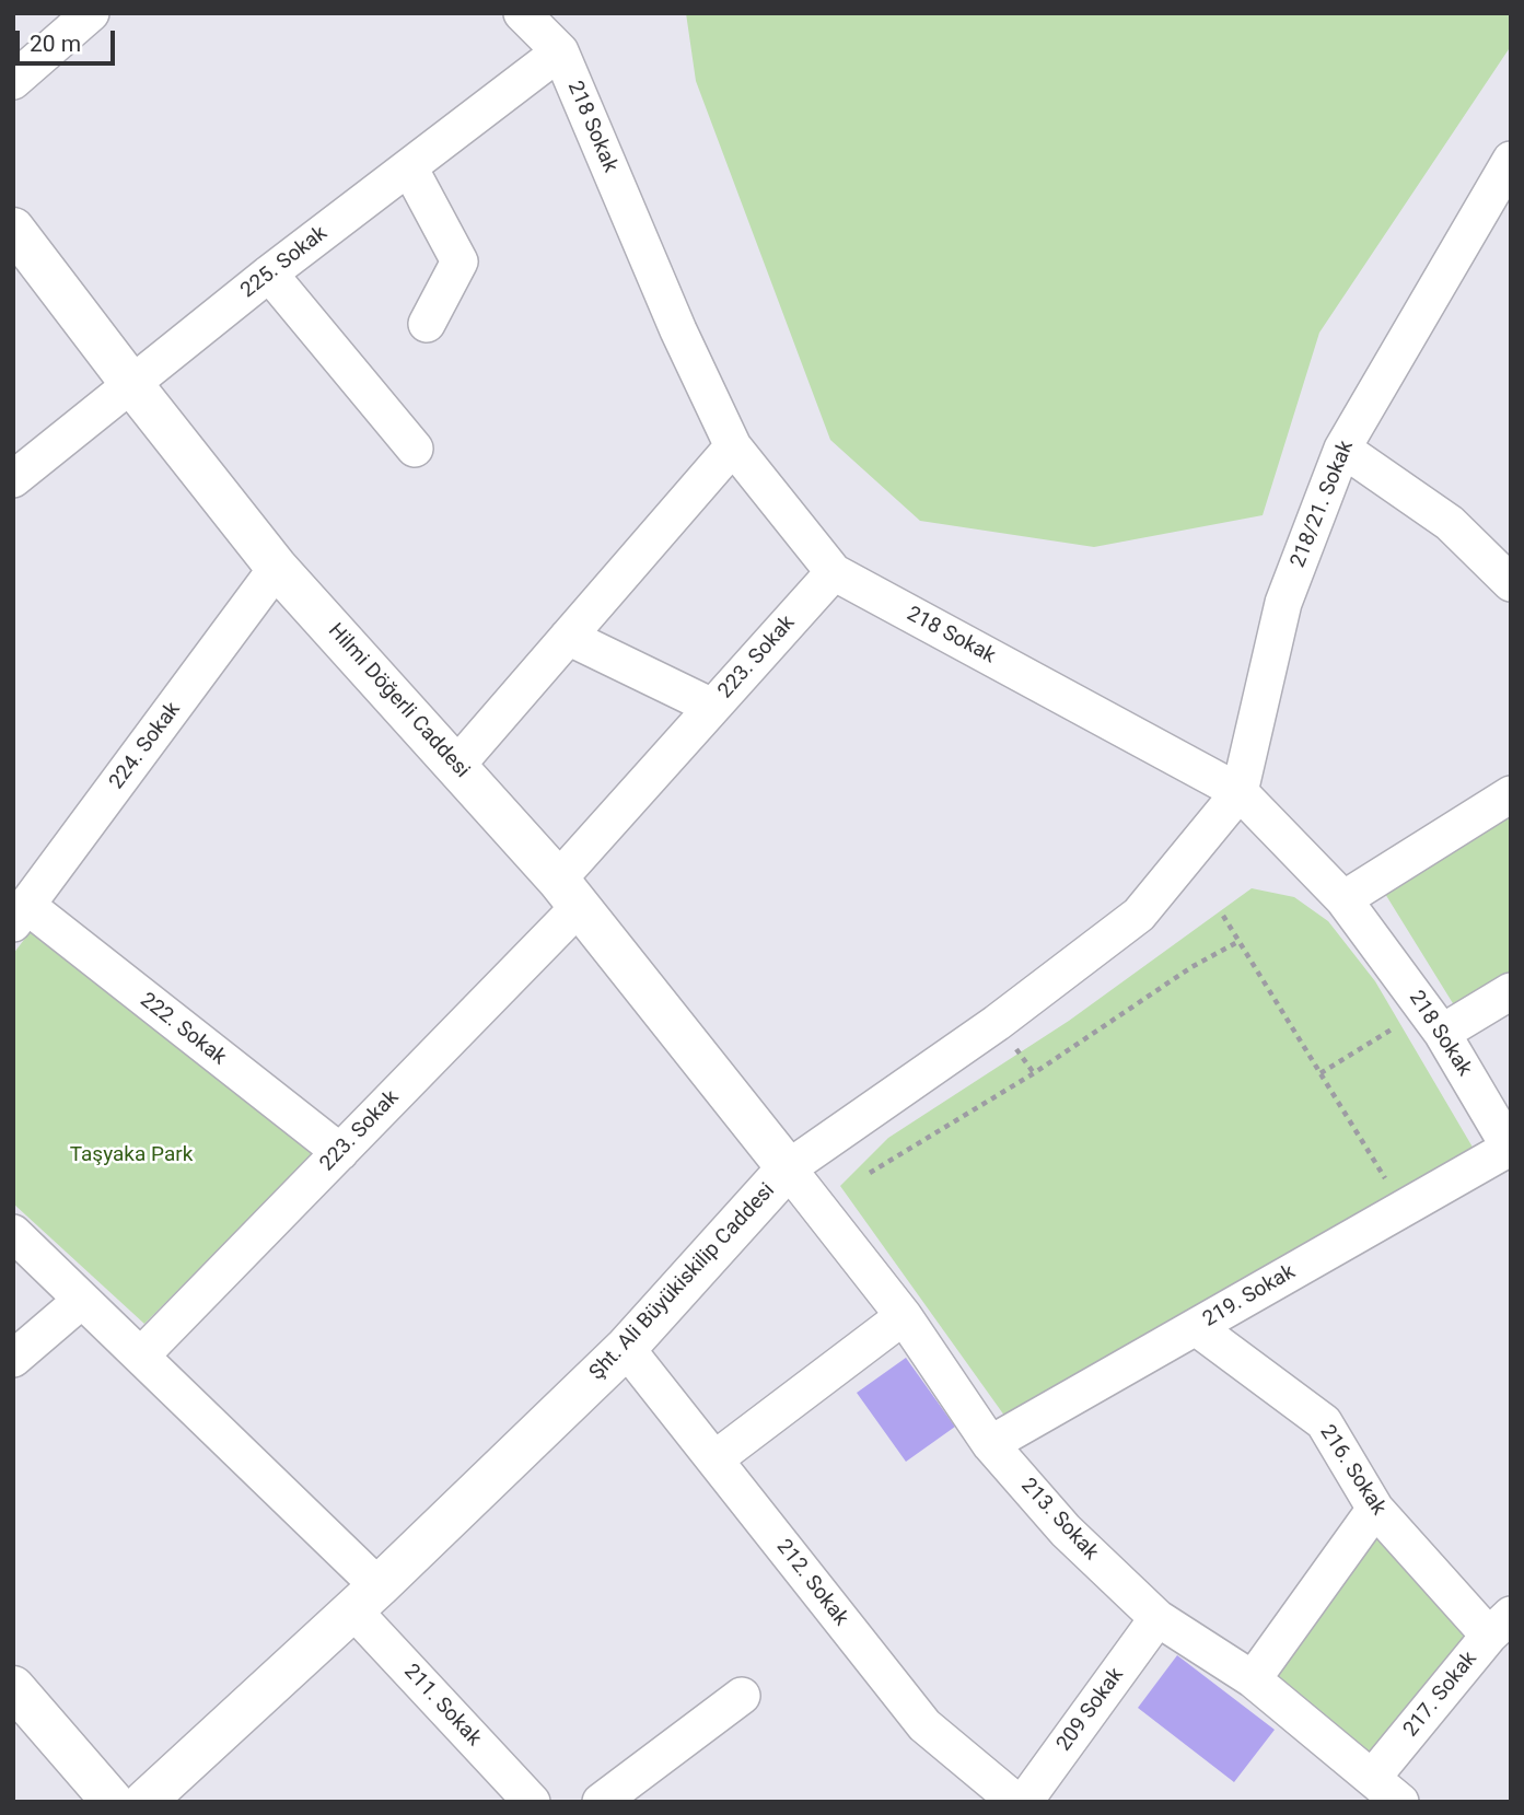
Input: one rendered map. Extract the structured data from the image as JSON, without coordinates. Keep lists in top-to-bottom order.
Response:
{
  "streets": {
    "street": [
      "218 Sokak",
      "225. Sokak",
      "218/21. Sokak",
      "223. Sokak",
      "Hilmi Döğerli Caddesi",
      "224. Sokak",
      "222. Sokak",
      "Şht. Ali Büyükiskilip Caddesi",
      "219. Sokak",
      "216. Sokak",
      "213. Sokak",
      "212. Sokak",
      "217. Sokak",
      "211. Sokak",
      "209 Sokak"
    ]
  },
  "crossings": [
    ["218 Sokak", "225. Sokak"],
    ["218 Sokak", "218/21. Sokak"],
    ["218 Sokak", "223. Sokak"],
    ["218 Sokak", "Şht. Ali Büyükiskilip Caddesi"],
    ["218 Sokak", "219. Sokak"],
    ["225. Sokak", "Hilmi Döğerli Caddesi"],
    ["218/21. Sokak", "Şht. Ali Büyükiskilip Caddesi"],
    ["223. Sokak", "Hilmi Döğerli Caddesi"],
    ["223. Sokak", "222. Sokak"],
    ["223. Sokak", "211. Sokak"],
    ["Hilmi Döğerli Caddesi", "224. Sokak"],
    ["Hilmi Döğerli Caddesi", "Şht. Ali Büyükiskilip Caddesi"],
    ["Hilmi Döğerli Caddesi", "213. Sokak"],
    ["224. Sokak", "222. Sokak"],
    ["Şht. Ali Büyükiskilip Caddesi", "213. Sokak"],
    ["Şht. Ali Büyükiskilip Caddesi", "212. Sokak"],
    ["Şht. Ali Büyükiskilip Caddesi", "211. Sokak"],
    ["219. Sokak", "216. Sokak"],
    ["219. Sokak", "213. Sokak"],
    ["216. Sokak", "217. Sokak"],
    ["213. Sokak", "217. Sokak"],
    ["213. Sokak", "209 Sokak"]
  ],
  "parks": ["Taşyaka Park"],
  "scale_bar": "20 m"
}
